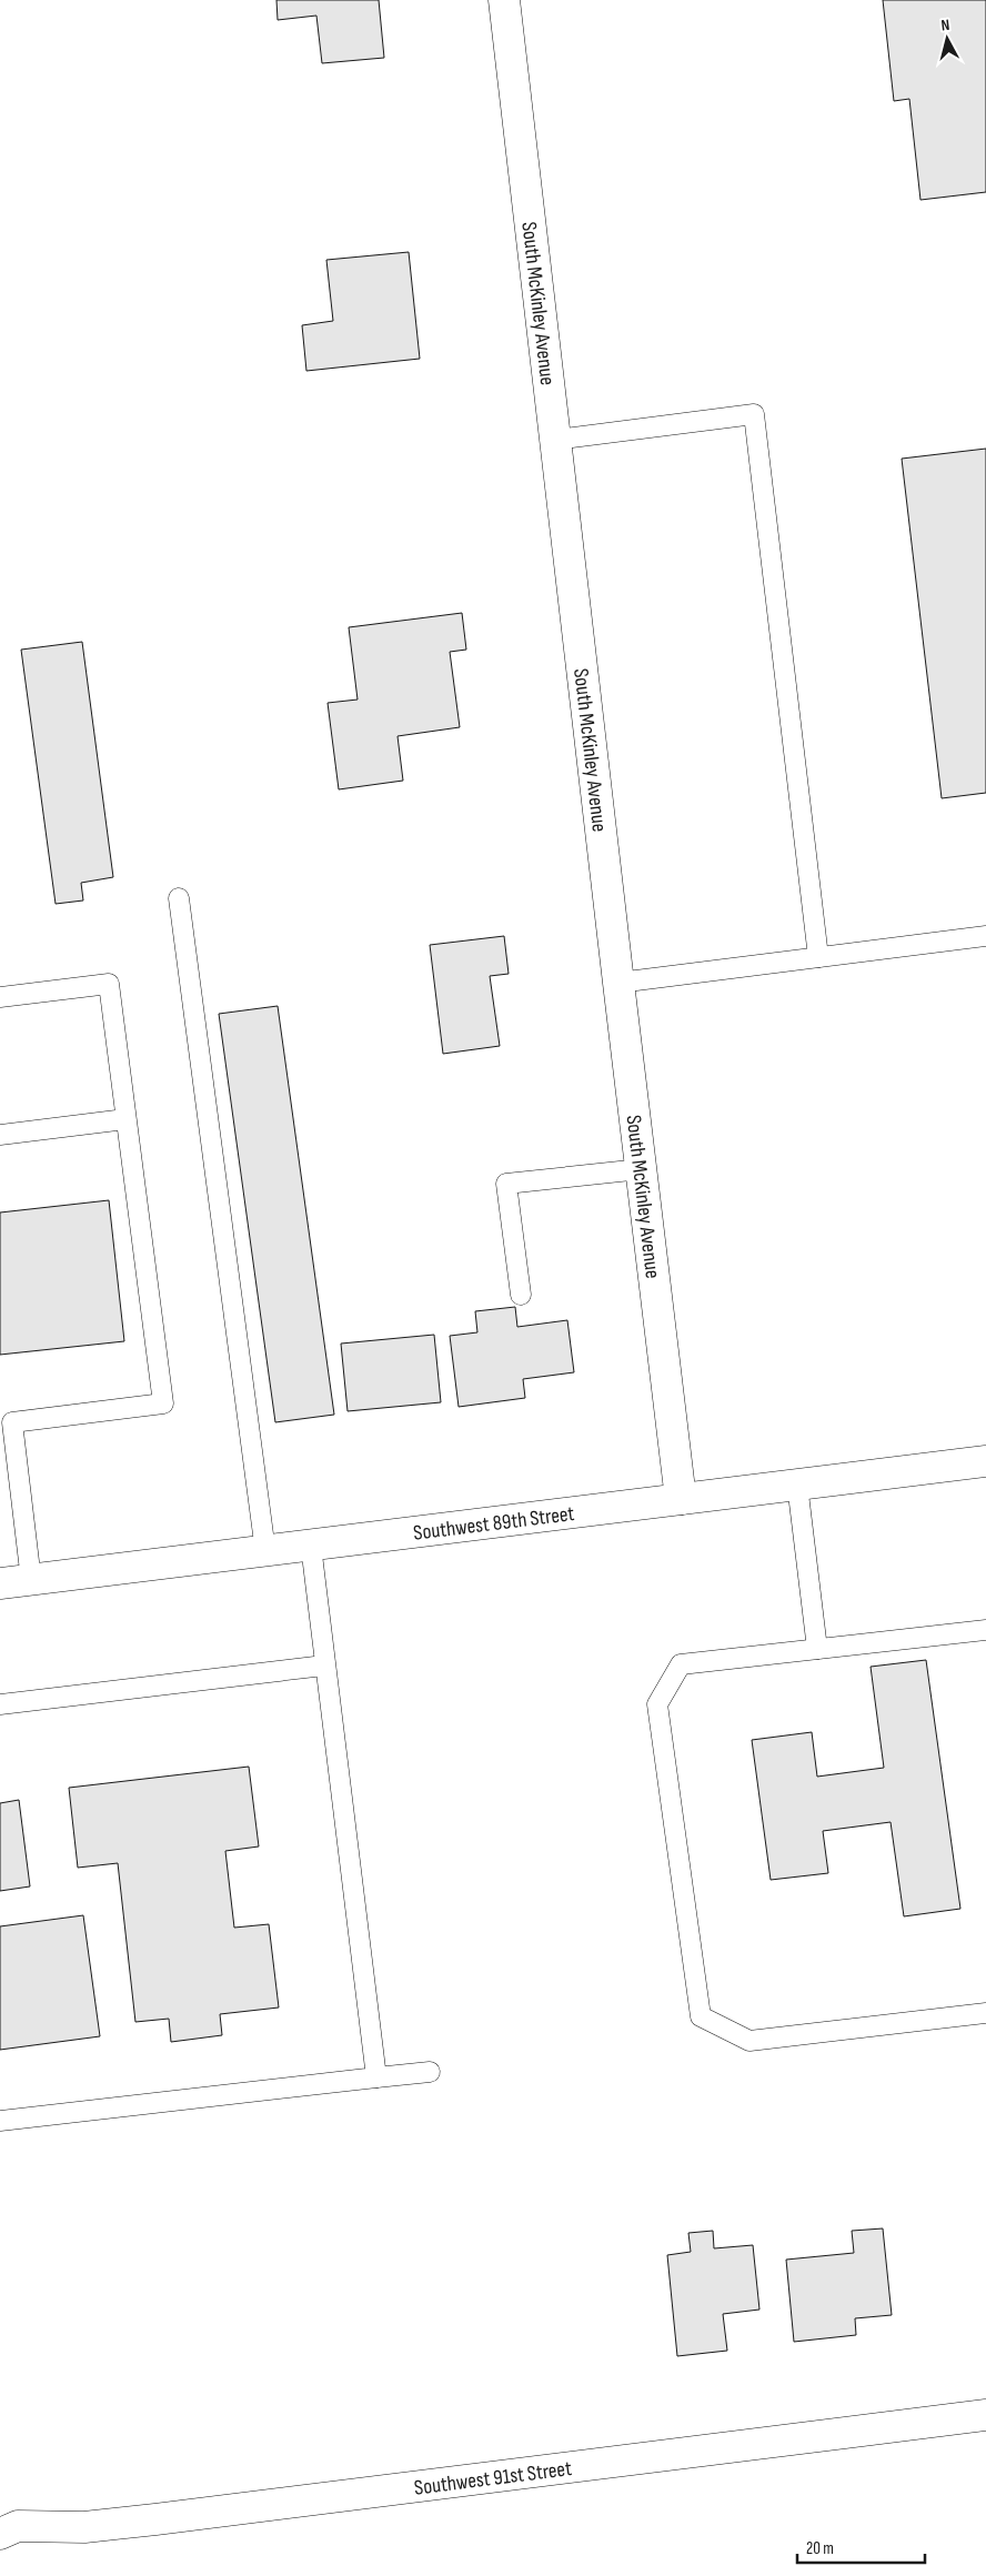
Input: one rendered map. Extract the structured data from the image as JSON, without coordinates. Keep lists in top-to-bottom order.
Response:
{
  "streets": {
    "street": ["South McKinley Avenue", "Southwest 89th Street", "Southwest 91st Street"]
  },
  "crossings": [
    ["South McKinley Avenue", "Southwest 89th Street"]
  ],
  "scale_bar": "20 m",
  "north": "top"
}
